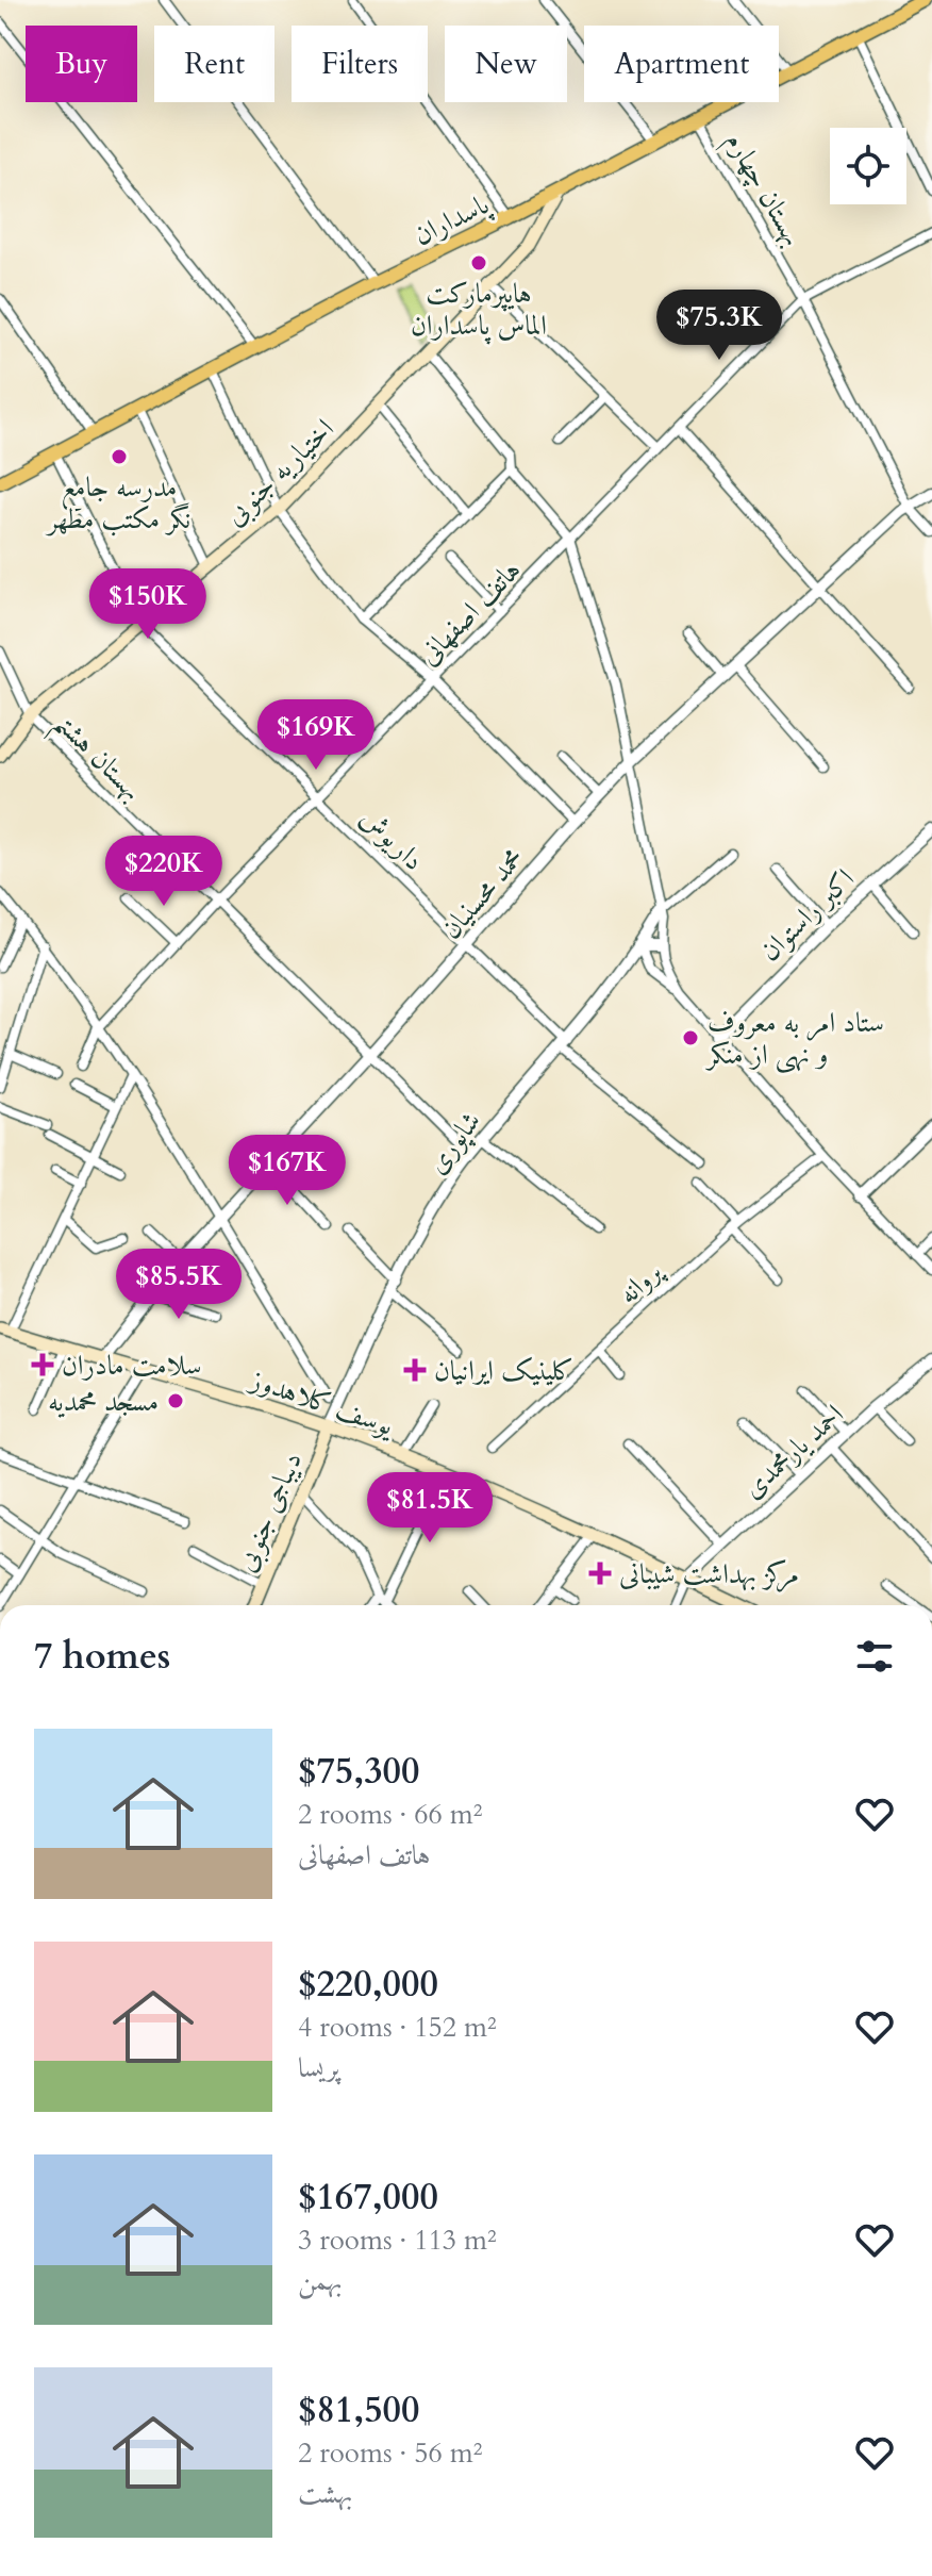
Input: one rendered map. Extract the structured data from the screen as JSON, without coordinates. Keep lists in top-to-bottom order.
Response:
{
  "streets": {
    "main road": [
      "پاسداران",
      "اختیاریه جنوبی",
      "یوسف کلاهدوز",
      "دیباجی جنوبی"
    ],
    "street": [
      "بهستان چهارم",
      "هاتف اصفهانی",
      "بهستان هشتم",
      "داریوش",
      "محمد محسنیان",
      "اکبر راستوان",
      "شاپوری",
      "پروانه",
      "احمد یارمحمدی"
    ]
  },
  "crossings": [
    ["بهستان چهارم", "پاسداران"],
    ["بهستان چهارم", "هاتف اصفهانی"],
    ["بهستان چهارم", "محمد محسنیان"],
    ["پاسداران", "اختیاریه جنوبی"],
    ["پاسداران", "داریوش"],
    ["اختیاریه جنوبی", "بهستان هشتم"],
    ["اختیاریه جنوبی", "داریوش"],
    ["هاتف اصفهانی", "بهستان هشتم"],
    ["هاتف اصفهانی", "داریوش"],
    ["بهستان هشتم", "محمد محسنیان"],
    ["بهستان هشتم", "شاپوری"],
    ["داریوش", "محمد محسنیان"],
    ["داریوش", "شاپوری"],
    ["محمد محسنیان", "یوسف کلاهدوز"],
    ["شاپوری", "یوسف کلاهدوز"],
    ["شاپوری", "دیباجی جنوبی"],
    ["یوسف کلاهدوز", "احمد یارمحمدی"],
    ["یوسف کلاهدوز", "دیباجی جنوبی"]
  ],
  "places": {
    "other": [
      "هایپرمارکت الماس پاسداران",
      "مدرسه جامع نگر مکتب مطهر",
      "ستاد امر به معروف و نهی از منکر",
      "مسجد محمدیه"
    ],
    "health": ["سلامت مادران", "کلینیک ایرانیان", "مرکز بهداشت شیبانی"]
  },
  "page": {
    "chip": [
      "Buy",
      "Rent",
      "Filters",
      "New",
      "Apartment"
    ],
    "price": [
      "$75.3K",
      "$150K",
      "$169K",
      "$220K",
      "$167K",
      "$85.5K",
      "$81.5K"
    ],
    "heading": "7 homes",
    "list": [
      {
        "name": "$75,300",
        "note": "2 rooms · 66 m² · هاتف اصفهانی"
      },
      {
        "name": "$220,000",
        "note": "4 rooms · 152 m² · پریسا"
      },
      {
        "name": "$167,000",
        "note": "3 rooms · 113 m² · بهمن"
      },
      {
        "name": "$81,500",
        "note": "2 rooms · 56 m² · بهشت"
      }
    ]
  }
}
